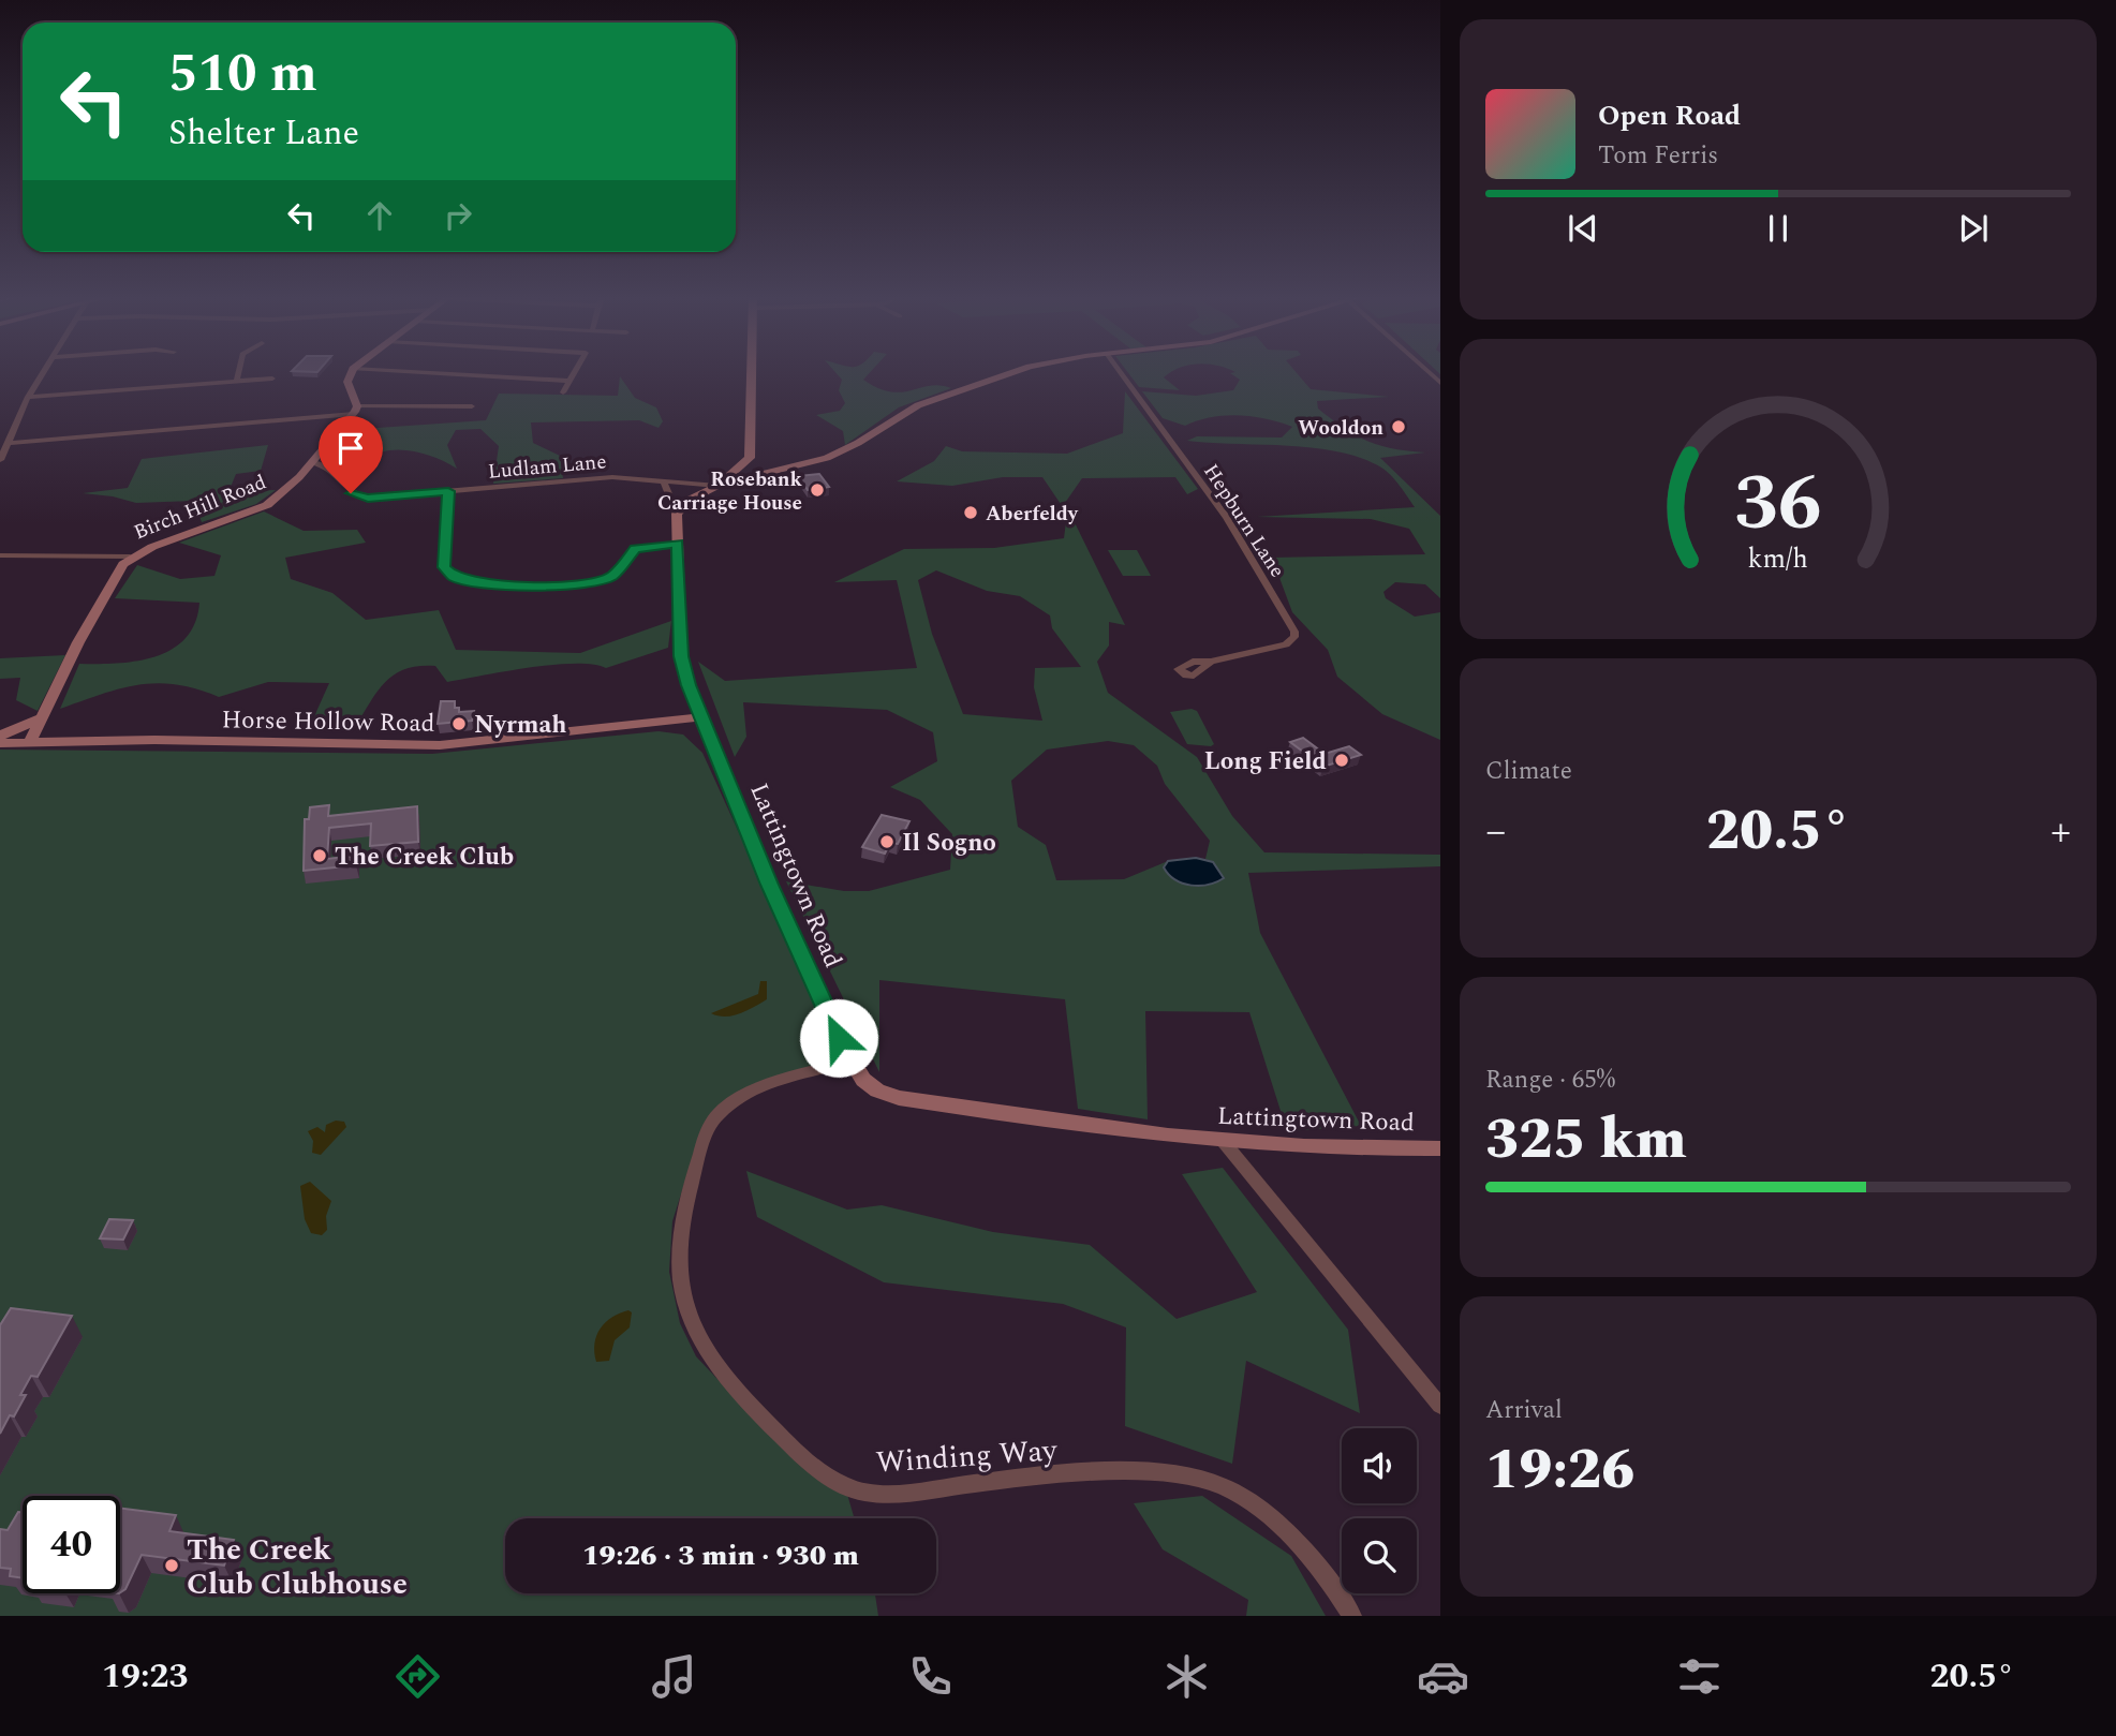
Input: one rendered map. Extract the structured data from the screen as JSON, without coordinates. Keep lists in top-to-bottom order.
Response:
{
  "streets": {
    "street": [
      "Ludlam Lane",
      "Birch Hill Road",
      "Hepburn Lane",
      "Horse Hollow Road",
      "Lattingtown Road",
      "Winding Way"
    ]
  },
  "crossings": [
    ["Ludlam Lane", "Birch Hill Road"],
    ["Birch Hill Road", "Horse Hollow Road"],
    ["Horse Hollow Road", "Lattingtown Road"],
    ["Lattingtown Road", "Winding Way"]
  ],
  "places": [
    "Wooldon",
    "Rosebank Carriage House",
    "Aberfeldy",
    "Nyrmah",
    "Long Field",
    "Il Sogno",
    "The Creek Club",
    "The Creek Club Clubhouse"
  ],
  "page": {
    "turn": ["510 m", "Shelter Lane"],
    "song": ["Open Road", "Tom Ferris"],
    "tile": [
      "Climate",
      ["Range · 65%", "325 km"],
      ["Arrival", "19:26"]
    ],
    "heat": ["−", "20.5°", "+"],
    "limit": "40",
    "trip": "19:26 · 3 min · 930 m",
    "tabs": ["19:23", "20.5°"],
    "gauge": ["36", "km/h"]
  }
}
